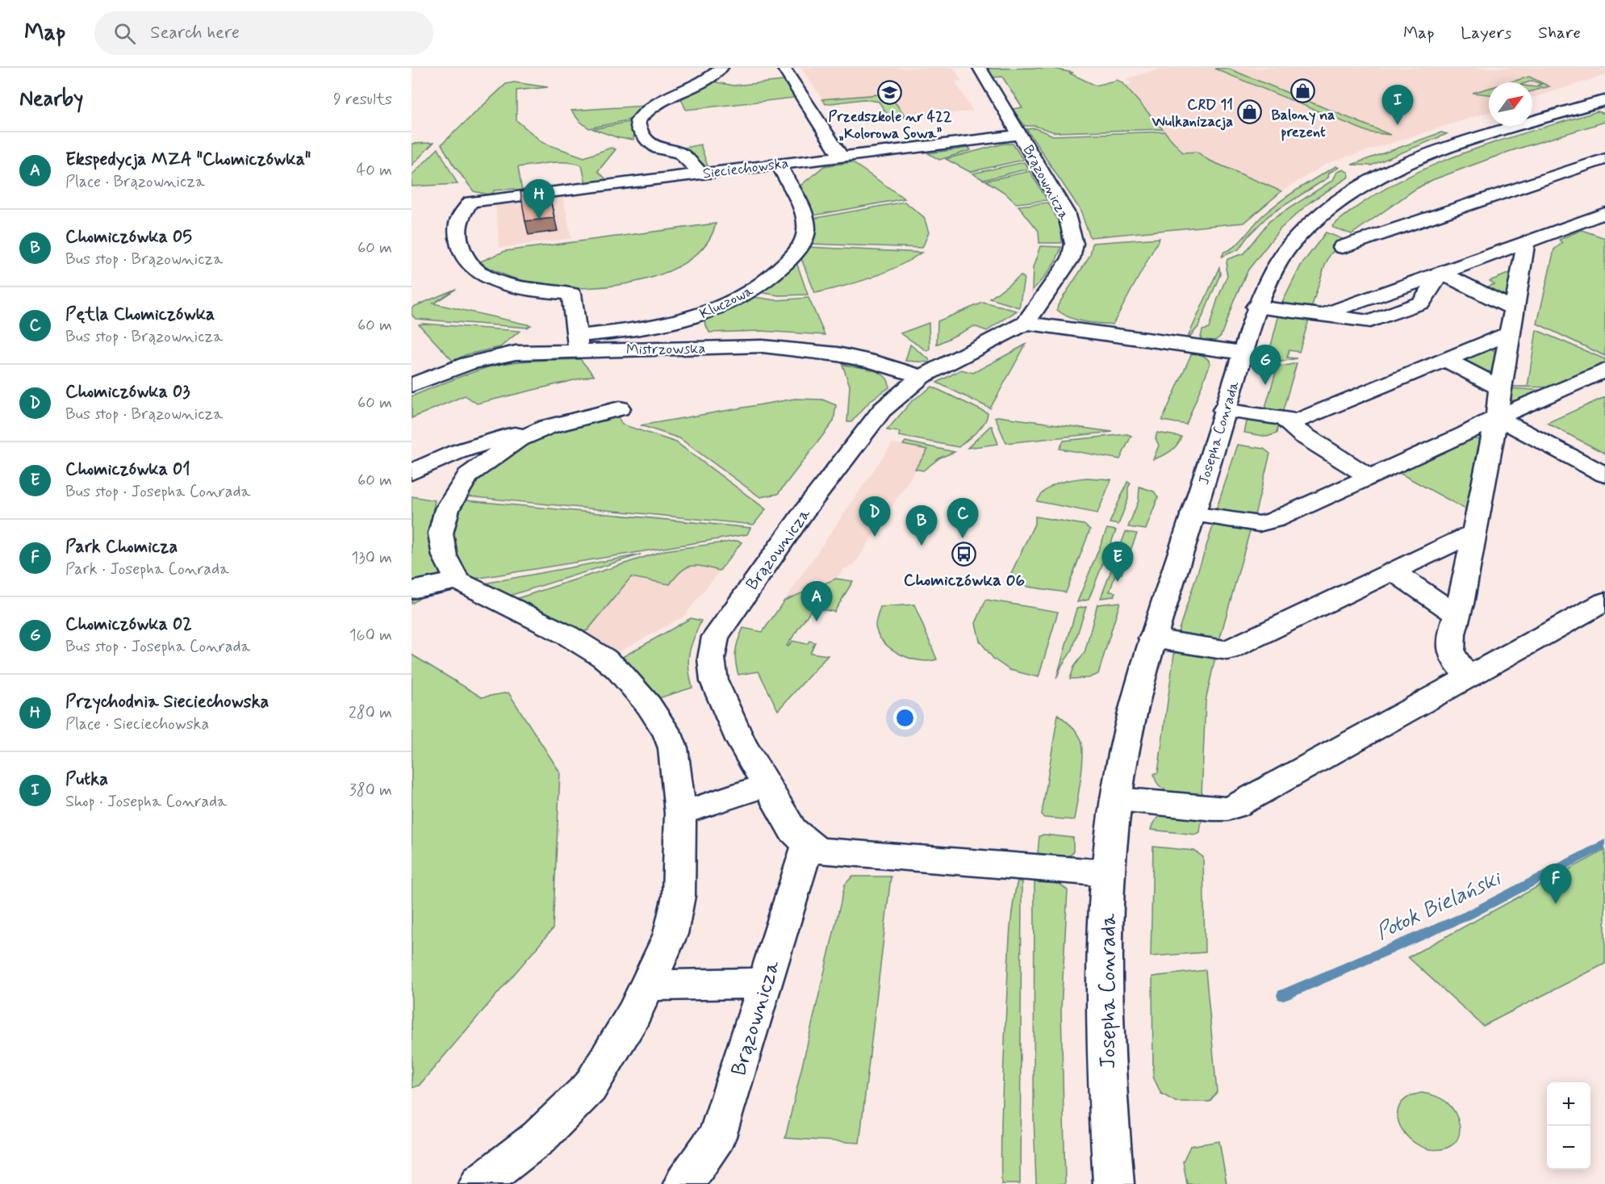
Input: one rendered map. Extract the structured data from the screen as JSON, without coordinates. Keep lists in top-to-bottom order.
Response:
{
  "streets": {
    "street": [
      "Sieciechowska",
      "Brązownicza",
      "Kluczowa",
      "Mistrzowska",
      "Josepha Conrada"
    ]
  },
  "crossings": [
    ["Sieciechowska", "Brązownicza"],
    ["Sieciechowska", "Kluczowa"],
    ["Sieciechowska", "Mistrzowska"],
    ["Brązownicza", "Mistrzowska"],
    ["Brązownicza", "Josepha Conrada"],
    ["Kluczowa", "Mistrzowska"]
  ],
  "water": ["Potok Bielański"],
  "places": {
    "shop": ["Balony na prezent", "CRD 11 Wulkanizacja"],
    "school or university": ["Przedszkole nr 422 „Kolorowa Sowa”"],
    "bus stop": ["Chomiczówka 06"]
  },
  "north": "top right",
  "page": {
    "header": "Map",
    "search": "Search here",
    "nav": ["Map", "Layers", "Share"],
    "heading": ["Nearby", "9 results"],
    "pins": [
      "I",
      "H",
      "G",
      "D",
      "C",
      "B",
      "E",
      "A",
      "F"
    ],
    "list": [
      {
        "mark": "A",
        "name": "Ekspedycja MZA \"Chomiczówka\"",
        "note": "Place · Brązownicza",
        "value": "40 m"
      },
      {
        "mark": "B",
        "name": "Chomiczówka 05",
        "note": "Bus stop · Brązownicza",
        "value": "60 m"
      },
      {
        "mark": "C",
        "name": "Pętla Chomiczówka",
        "note": "Bus stop · Brązownicza",
        "value": "60 m"
      },
      {
        "mark": "D",
        "name": "Chomiczówka 03",
        "note": "Bus stop · Brązownicza",
        "value": "60 m"
      },
      {
        "mark": "E",
        "name": "Chomiczówka 01",
        "note": "Bus stop · Josepha Conrada",
        "value": "60 m"
      },
      {
        "mark": "F",
        "name": "Park Chomicza",
        "note": "Park · Josepha Conrada",
        "value": "130 m"
      },
      {
        "mark": "G",
        "name": "Chomiczówka 02",
        "note": "Bus stop · Josepha Conrada",
        "value": "160 m"
      },
      {
        "mark": "H",
        "name": "Przychodnia Sieciechowska",
        "note": "Place · Sieciechowska",
        "value": "280 m"
      },
      {
        "mark": "I",
        "name": "Putka",
        "note": "Shop · Josepha Conrada",
        "value": "380 m"
      }
    ],
    "map_buttons": ["+", "−"]
  }
}
